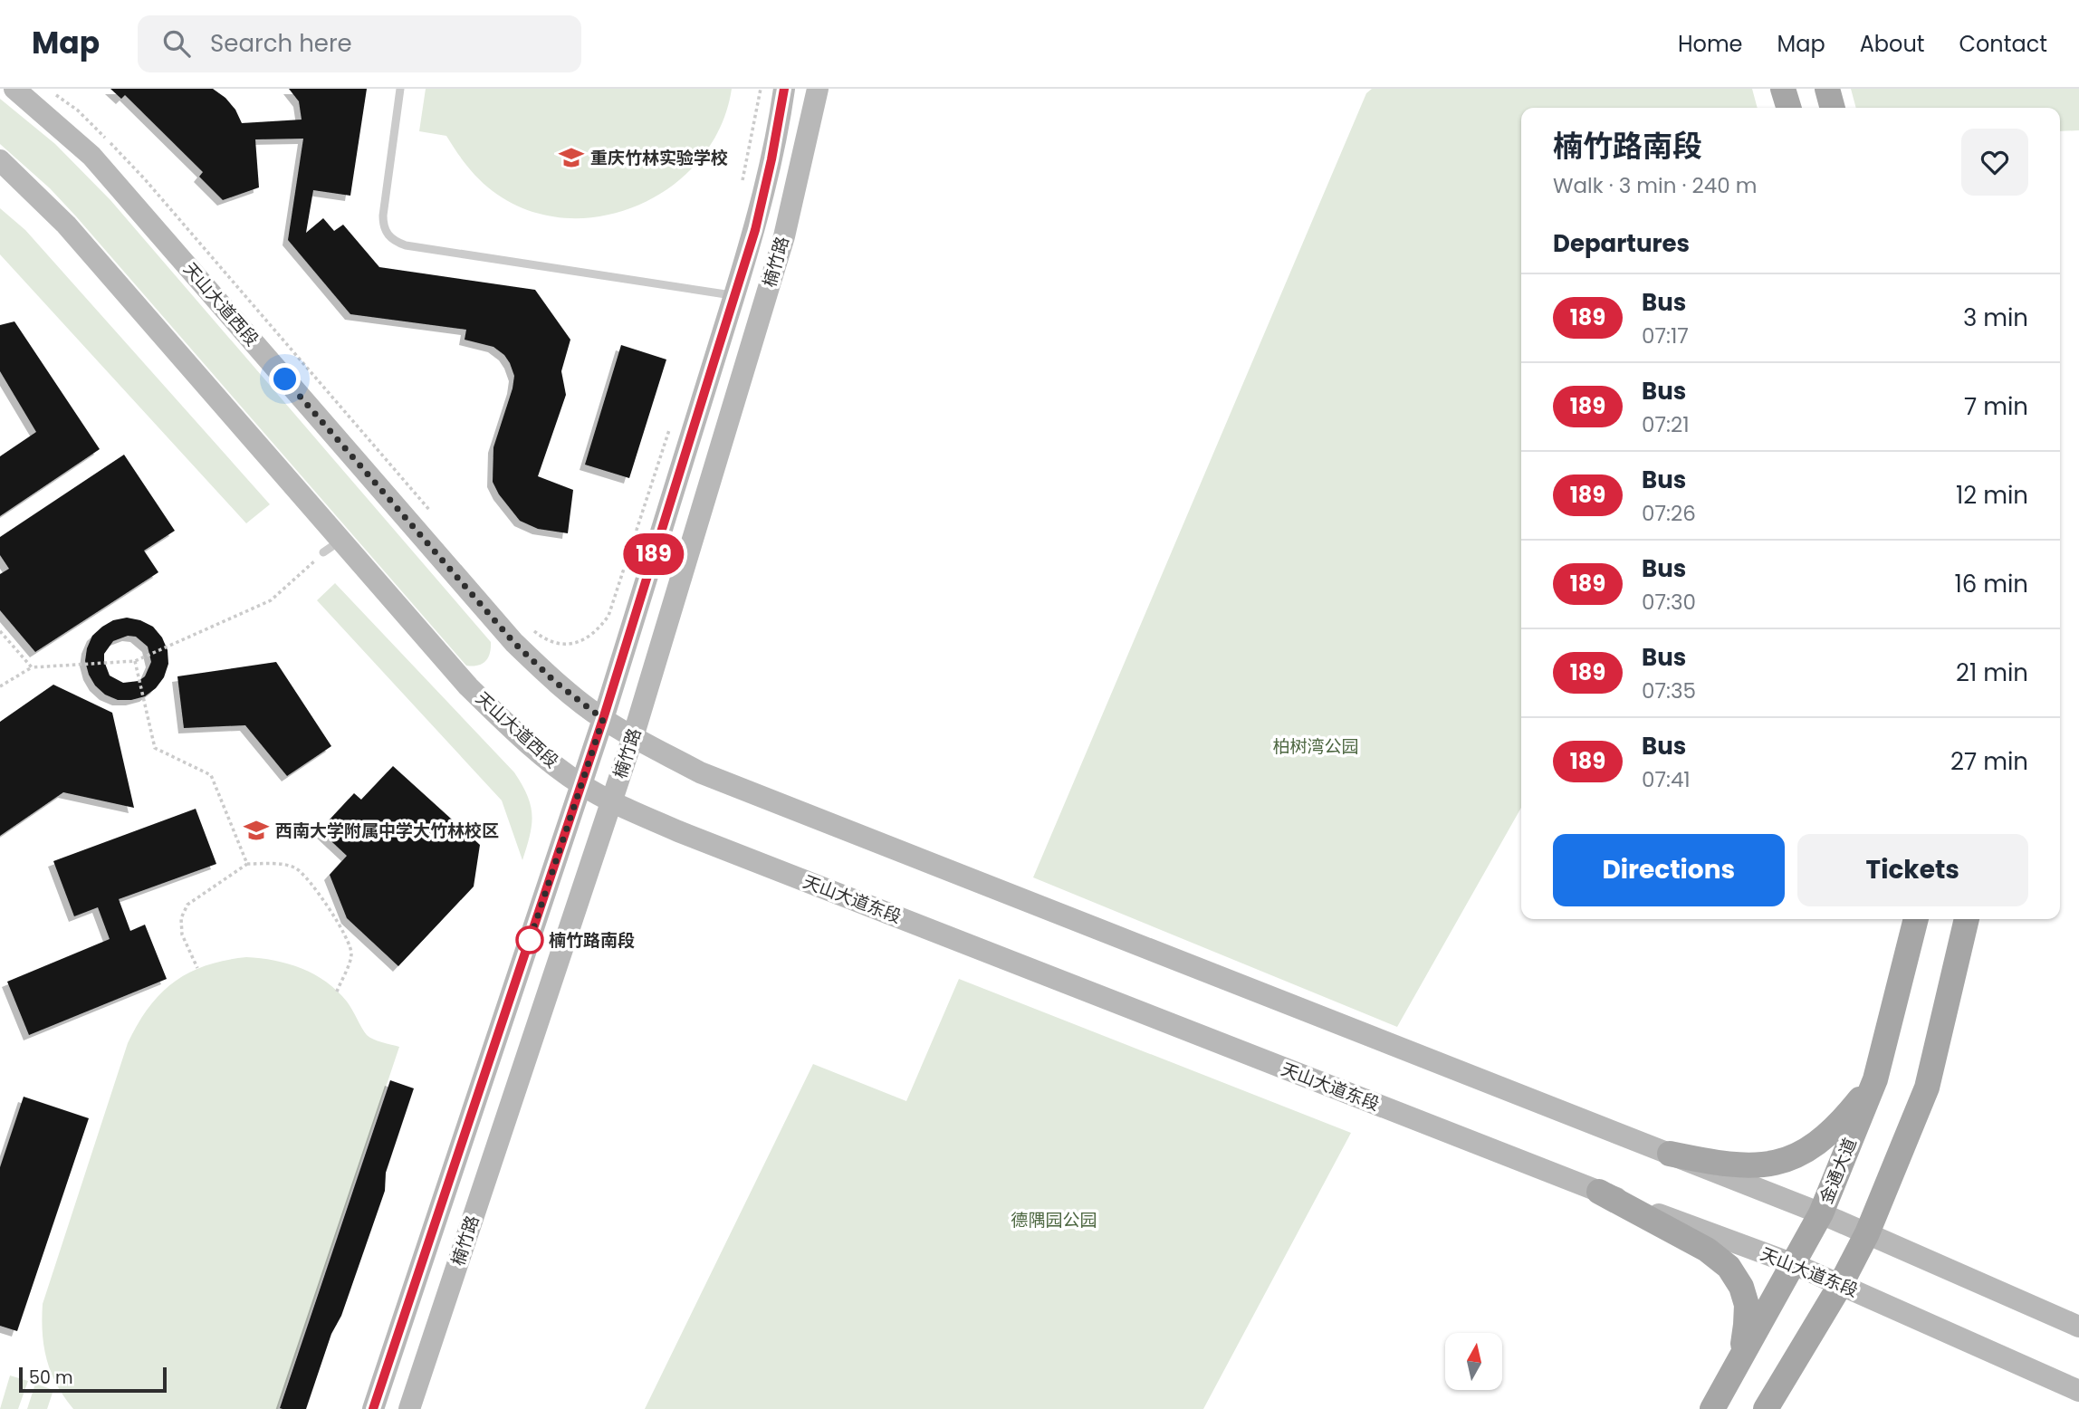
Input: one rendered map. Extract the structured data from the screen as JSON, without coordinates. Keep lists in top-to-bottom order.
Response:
{
  "streets": {
    "main road": [
      "楠竹路",
      "天山大道西段",
      "天山大道东段",
      "金通大道"
    ]
  },
  "crossings": [
    ["楠竹路", "天山大道西段"],
    ["楠竹路", "天山大道东段"],
    ["天山大道西段", "天山大道东段"],
    ["天山大道东段", "金通大道"]
  ],
  "parks": ["柏树湾公园", "德隅园公园"],
  "places": {
    "school or university": ["重庆竹林实验学校", "西南大学附属中学大竹林校区"],
    "other": ["楠竹路南段"]
  },
  "lines": ["bus line 189"],
  "scale_bar": "50 m",
  "north": "top",
  "page": {
    "header": "Map",
    "search": "Search here",
    "nav": [
      "Home",
      "Map",
      "About",
      "Contact"
    ],
    "on_map": "189",
    "heading": [
      ["楠竹路南段", "Walk · 3 min · 240 m"],
      "Departures"
    ],
    "list": [
      {
        "mark": "189",
        "name": "Bus",
        "note": "07:17",
        "value": "3 min"
      },
      {
        "mark": "189",
        "name": "Bus",
        "note": "07:21",
        "value": "7 min"
      },
      {
        "mark": "189",
        "name": "Bus",
        "note": "07:26",
        "value": "12 min"
      },
      {
        "mark": "189",
        "name": "Bus",
        "note": "07:30",
        "value": "16 min"
      },
      {
        "mark": "189",
        "name": "Bus",
        "note": "07:35",
        "value": "21 min"
      },
      {
        "mark": "189",
        "name": "Bus",
        "note": "07:41",
        "value": "27 min"
      }
    ],
    "buttons": ["Directions", "Tickets"],
    "scale": "50 m"
  }
}
